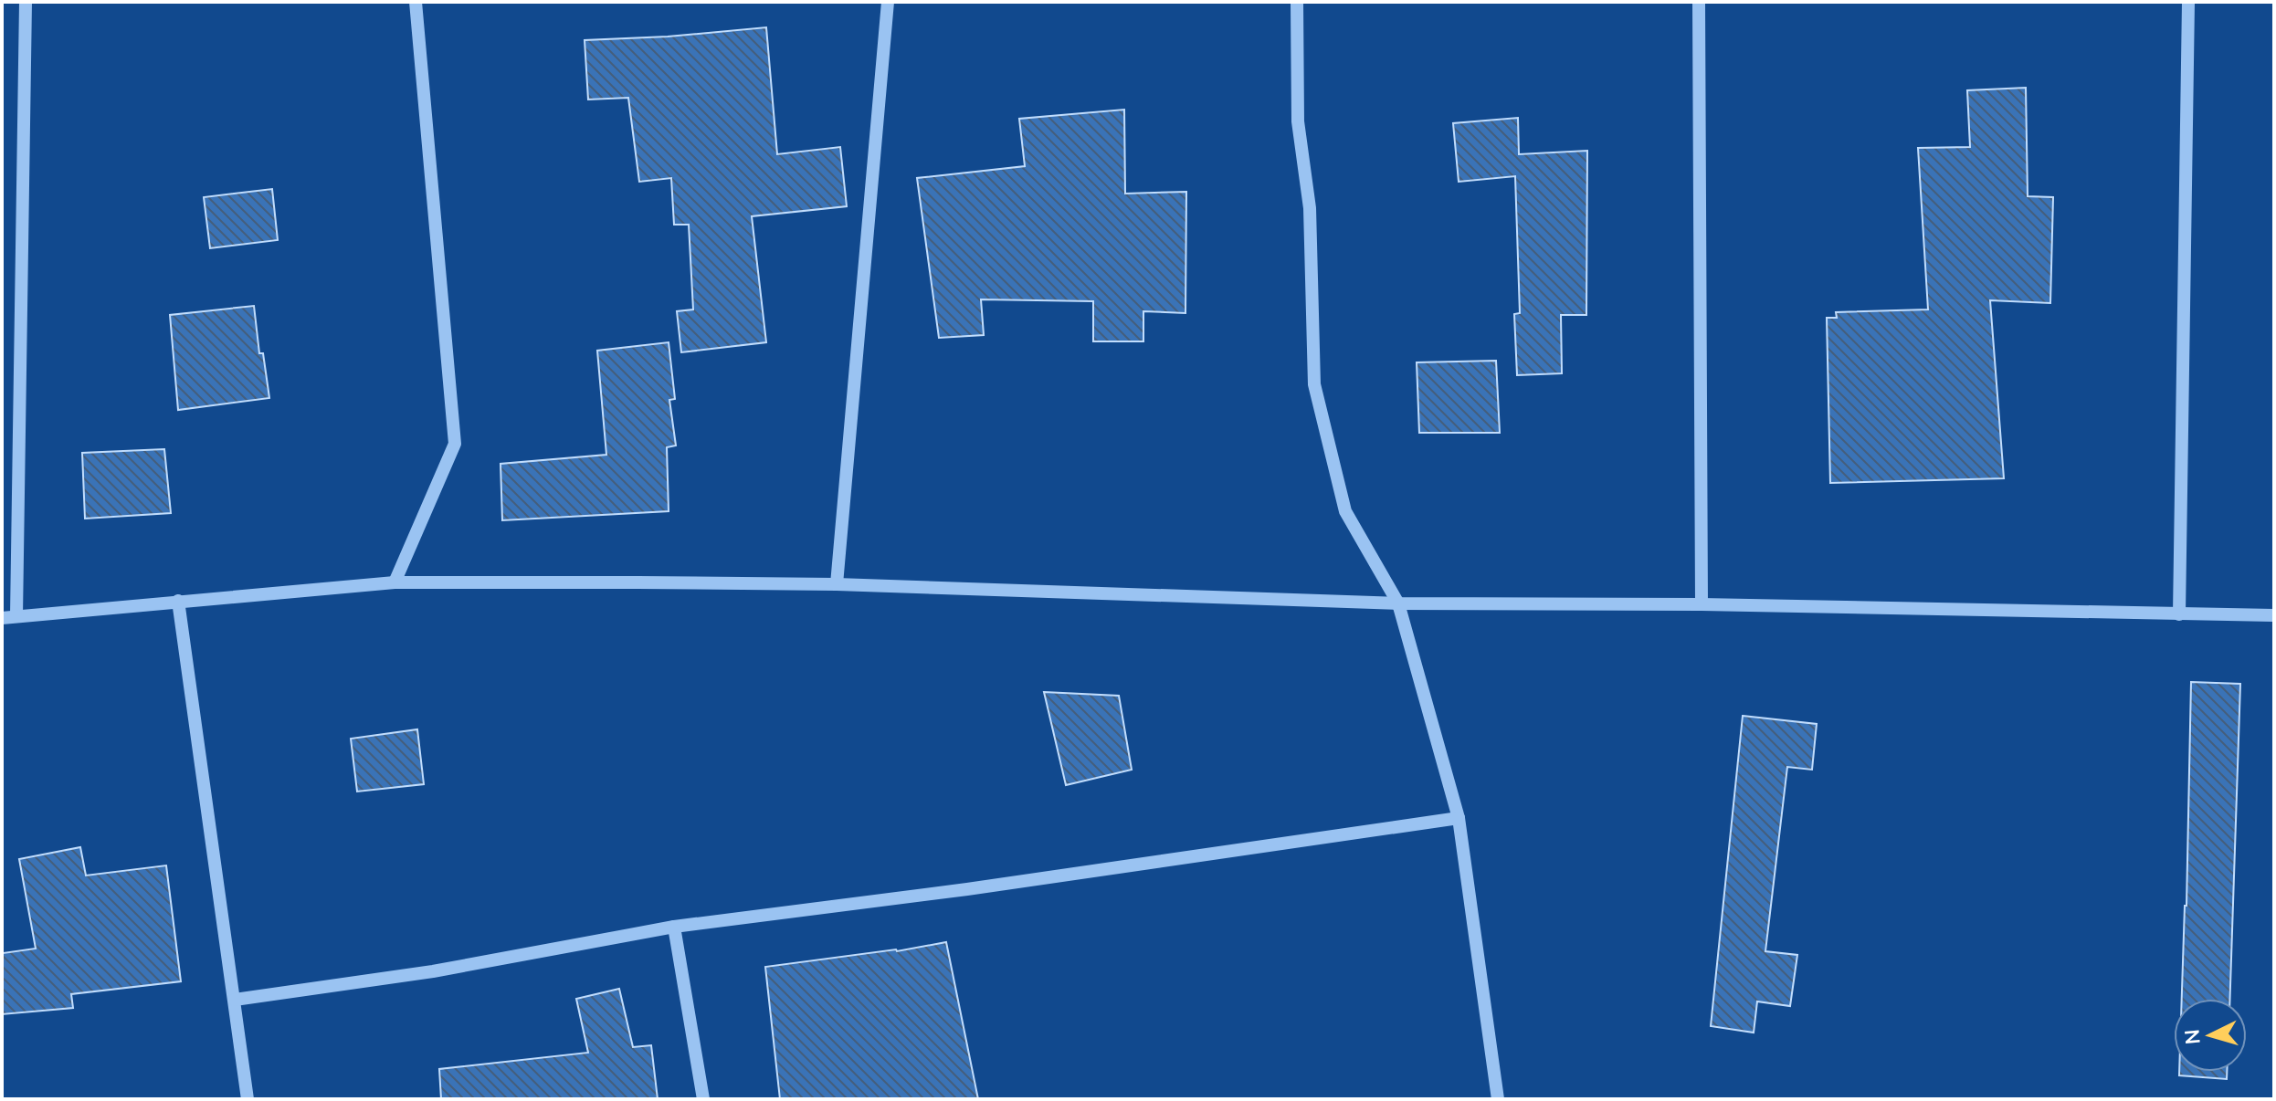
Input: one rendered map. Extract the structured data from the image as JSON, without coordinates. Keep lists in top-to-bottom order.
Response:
{
  "north": "left"
}
